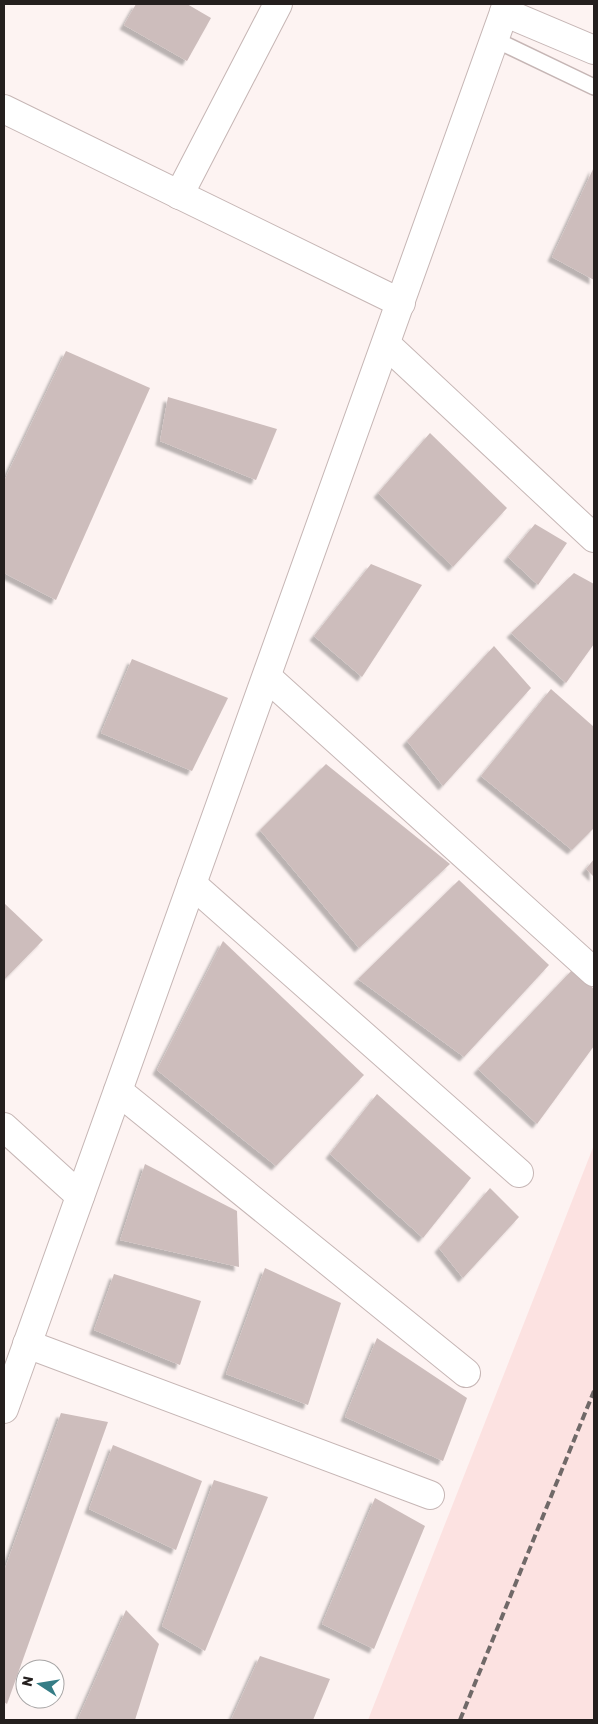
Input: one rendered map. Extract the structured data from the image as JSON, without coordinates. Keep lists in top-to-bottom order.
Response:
{
  "north": "left"
}
